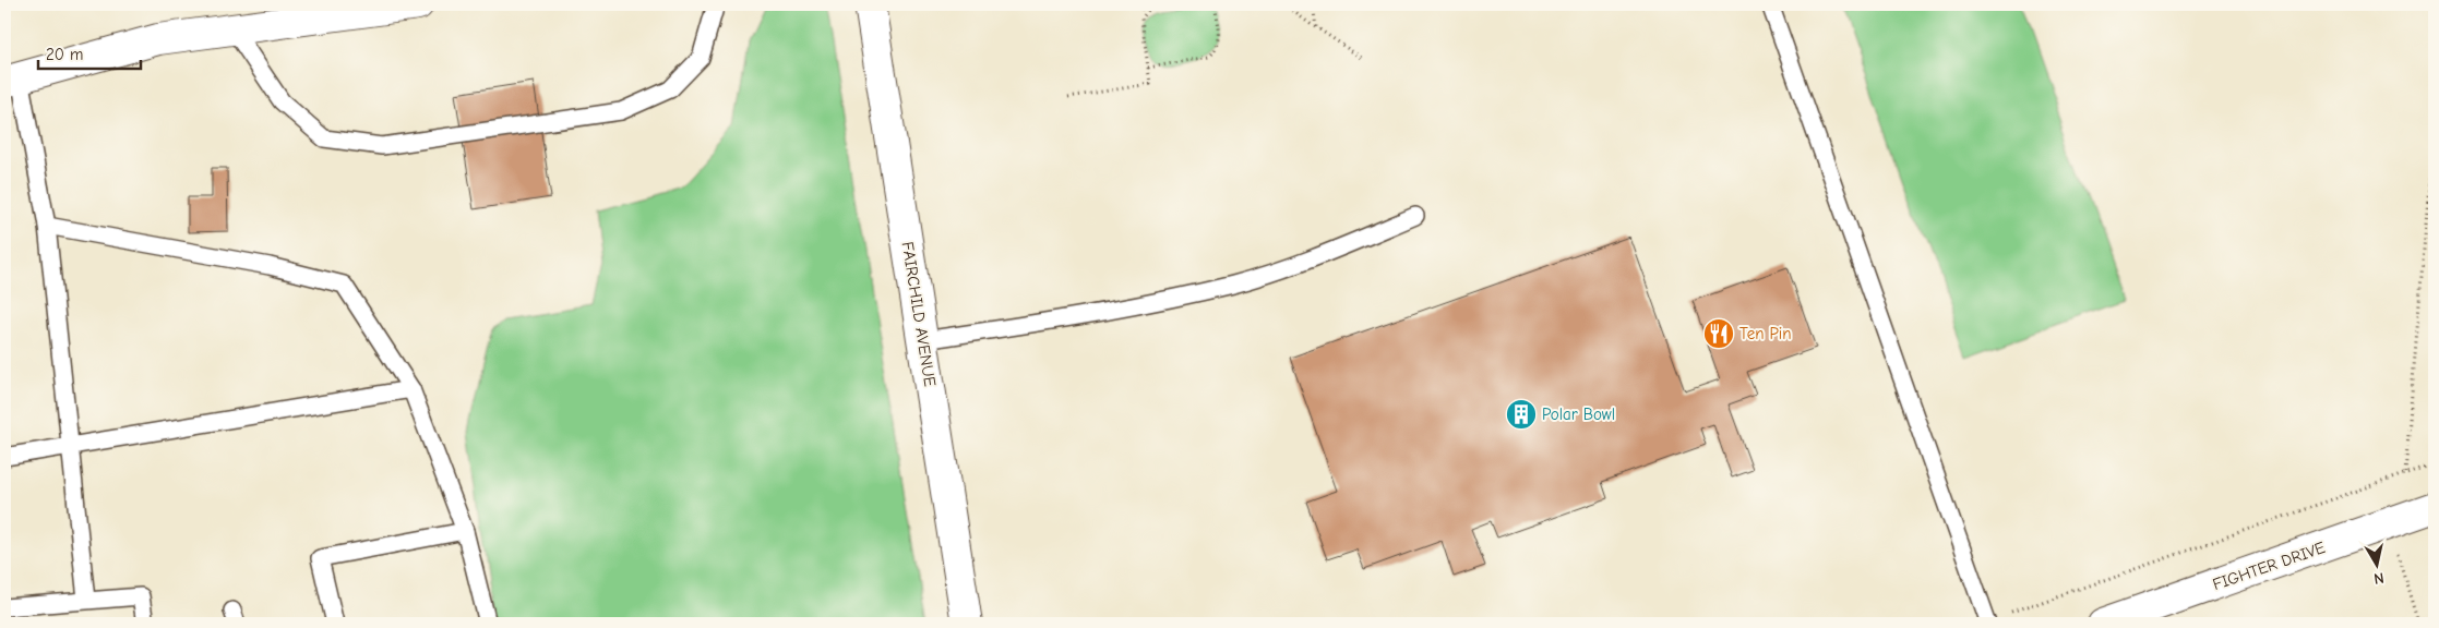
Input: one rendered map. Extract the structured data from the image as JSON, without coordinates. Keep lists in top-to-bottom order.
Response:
{
  "streets": {
    "street": ["FAIRCHILD AVENUE", "FIGHTER DRIVE"]
  },
  "places": {
    "restaurant": ["Ten Pin"],
    "building": ["Polar Bowl"]
  },
  "scale_bar": "20 m",
  "north": "bottom"
}
